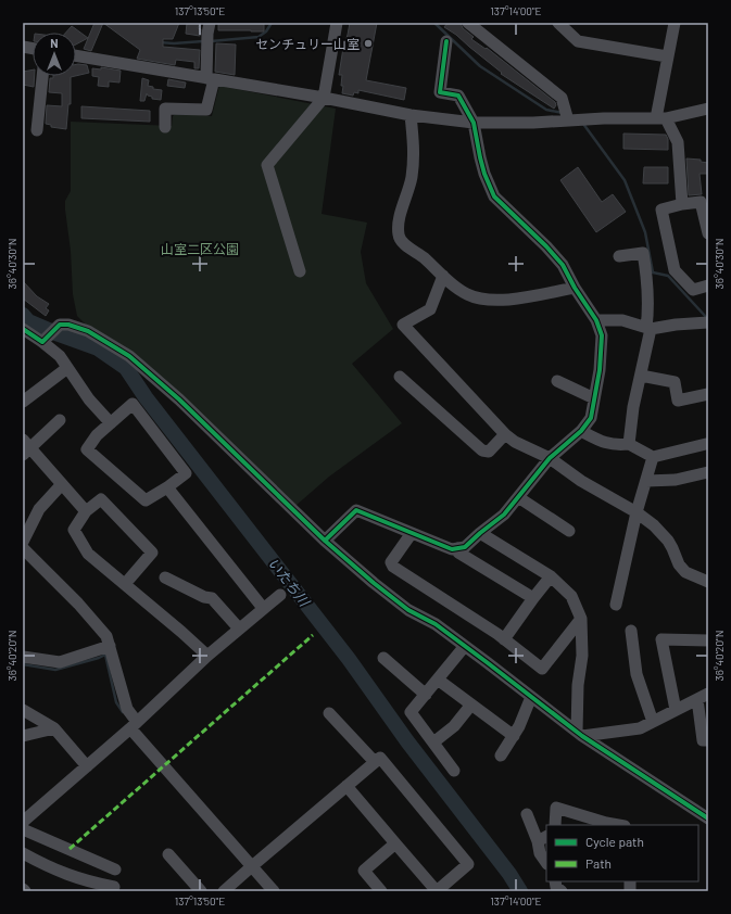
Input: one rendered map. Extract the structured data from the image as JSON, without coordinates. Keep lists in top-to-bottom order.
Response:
{
  "water": ["いたち川"],
  "parks": ["山室二区公園"],
  "places": ["センチュリー山室"],
  "legend": ["Cycle path", "Path"],
  "north": "top",
  "coordinates": [
    "137°13'50\"E",
    "137°14'00\"E",
    "36°40'30\"N",
    "36°40'20\"N"
  ]
}
